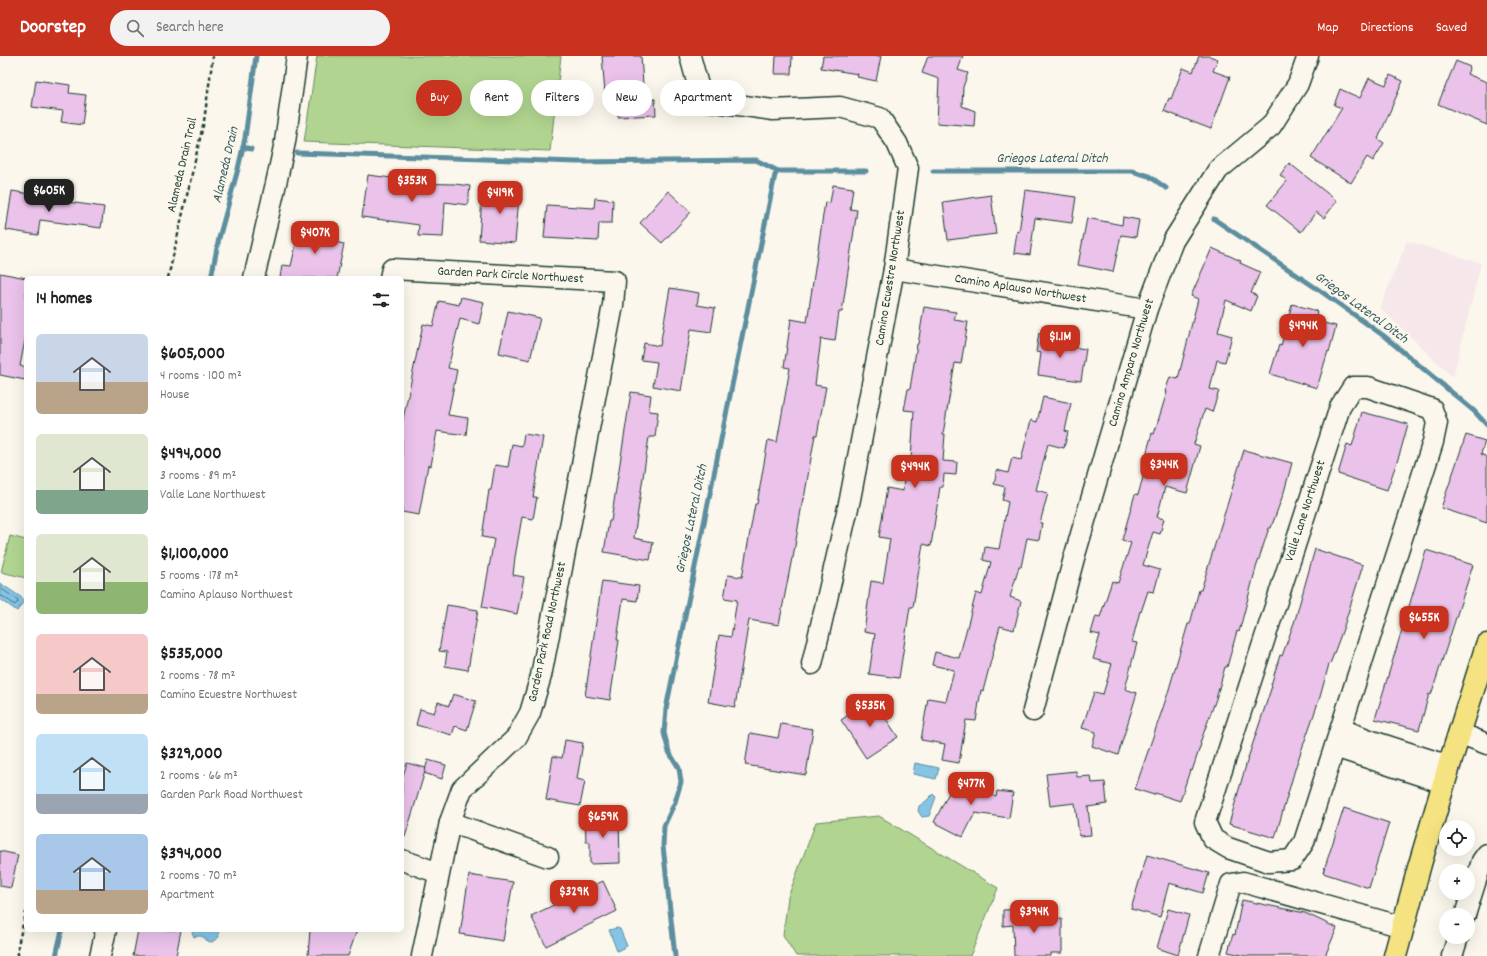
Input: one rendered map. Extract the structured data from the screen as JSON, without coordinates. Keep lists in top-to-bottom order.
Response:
{
  "streets": {
    "street": [
      "Garden Park Circle Northwest",
      "Camino Ecuestre Northwest",
      "Camino Aplauso Northwest",
      "Camino Amparo Northwest",
      "Valle Lane Northwest",
      "Garden Park Road Northwest"
    ],
    "path": ["Alameda Drain Trail"]
  },
  "crossings": [
    ["Garden Park Circle Northwest", "Garden Park Road Northwest"],
    ["Camino Ecuestre Northwest", "Camino Aplauso Northwest"],
    ["Camino Aplauso Northwest", "Camino Amparo Northwest"]
  ],
  "water": ["Griegos Lateral Ditch", "Alameda Drain"],
  "page": {
    "header": "Doorstep",
    "search": "Search here",
    "nav": ["Map", "Directions", "Saved"],
    "chip": [
      "Buy",
      "Rent",
      "Filters",
      "New",
      "Apartment"
    ],
    "price": [
      "$353K",
      "$605K",
      "$419K",
      "$407K",
      "$494K",
      "$1.1M",
      "$344K",
      "$494K",
      "$655K",
      "$535K",
      "$477K",
      "$659K",
      "$329K",
      "$394K"
    ],
    "heading": "14 homes",
    "list": [
      {
        "name": "$605,000",
        "note": "4 rooms · 100 m² · House"
      },
      {
        "name": "$494,000",
        "note": "3 rooms · 89 m² · Valle Lane Northwest"
      },
      {
        "name": "$1,100,000",
        "note": "5 rooms · 178 m² · Camino Aplauso Northwest"
      },
      {
        "name": "$535,000",
        "note": "2 rooms · 78 m² · Camino Ecuestre Northwest"
      },
      {
        "name": "$329,000",
        "note": "2 rooms · 66 m² · Garden Park Road Northwest"
      },
      {
        "name": "$394,000",
        "note": "2 rooms · 70 m² · Apartment"
      }
    ],
    "map_buttons": ["+", "−"]
  }
}
